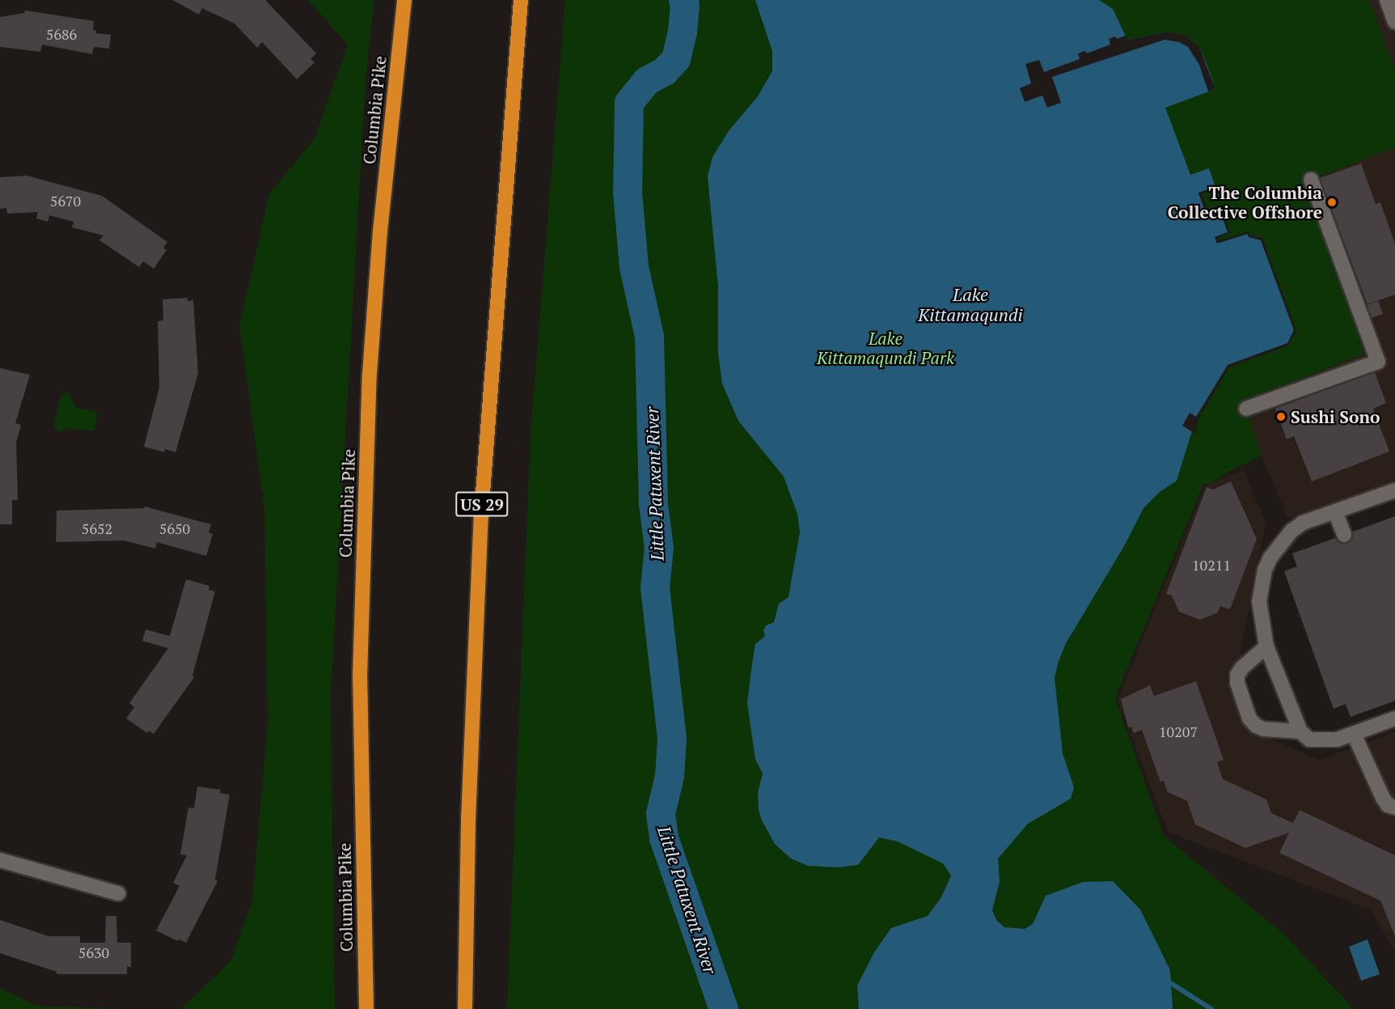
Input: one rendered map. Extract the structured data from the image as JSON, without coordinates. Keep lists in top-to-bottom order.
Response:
{
  "streets": {
    "highway": ["Columbia Pike", "US 29"]
  },
  "water": ["Lake Kittamaqundi", "Little Patuxent River"],
  "parks": ["Lake Kittamaqundi Park"],
  "places": ["The Columbia Collective Offshore", "Sushi Sono"],
  "house_numbers": [
    "5686",
    "5670",
    "5652",
    "5650",
    "10211",
    "10207",
    "5630"
  ]
}
